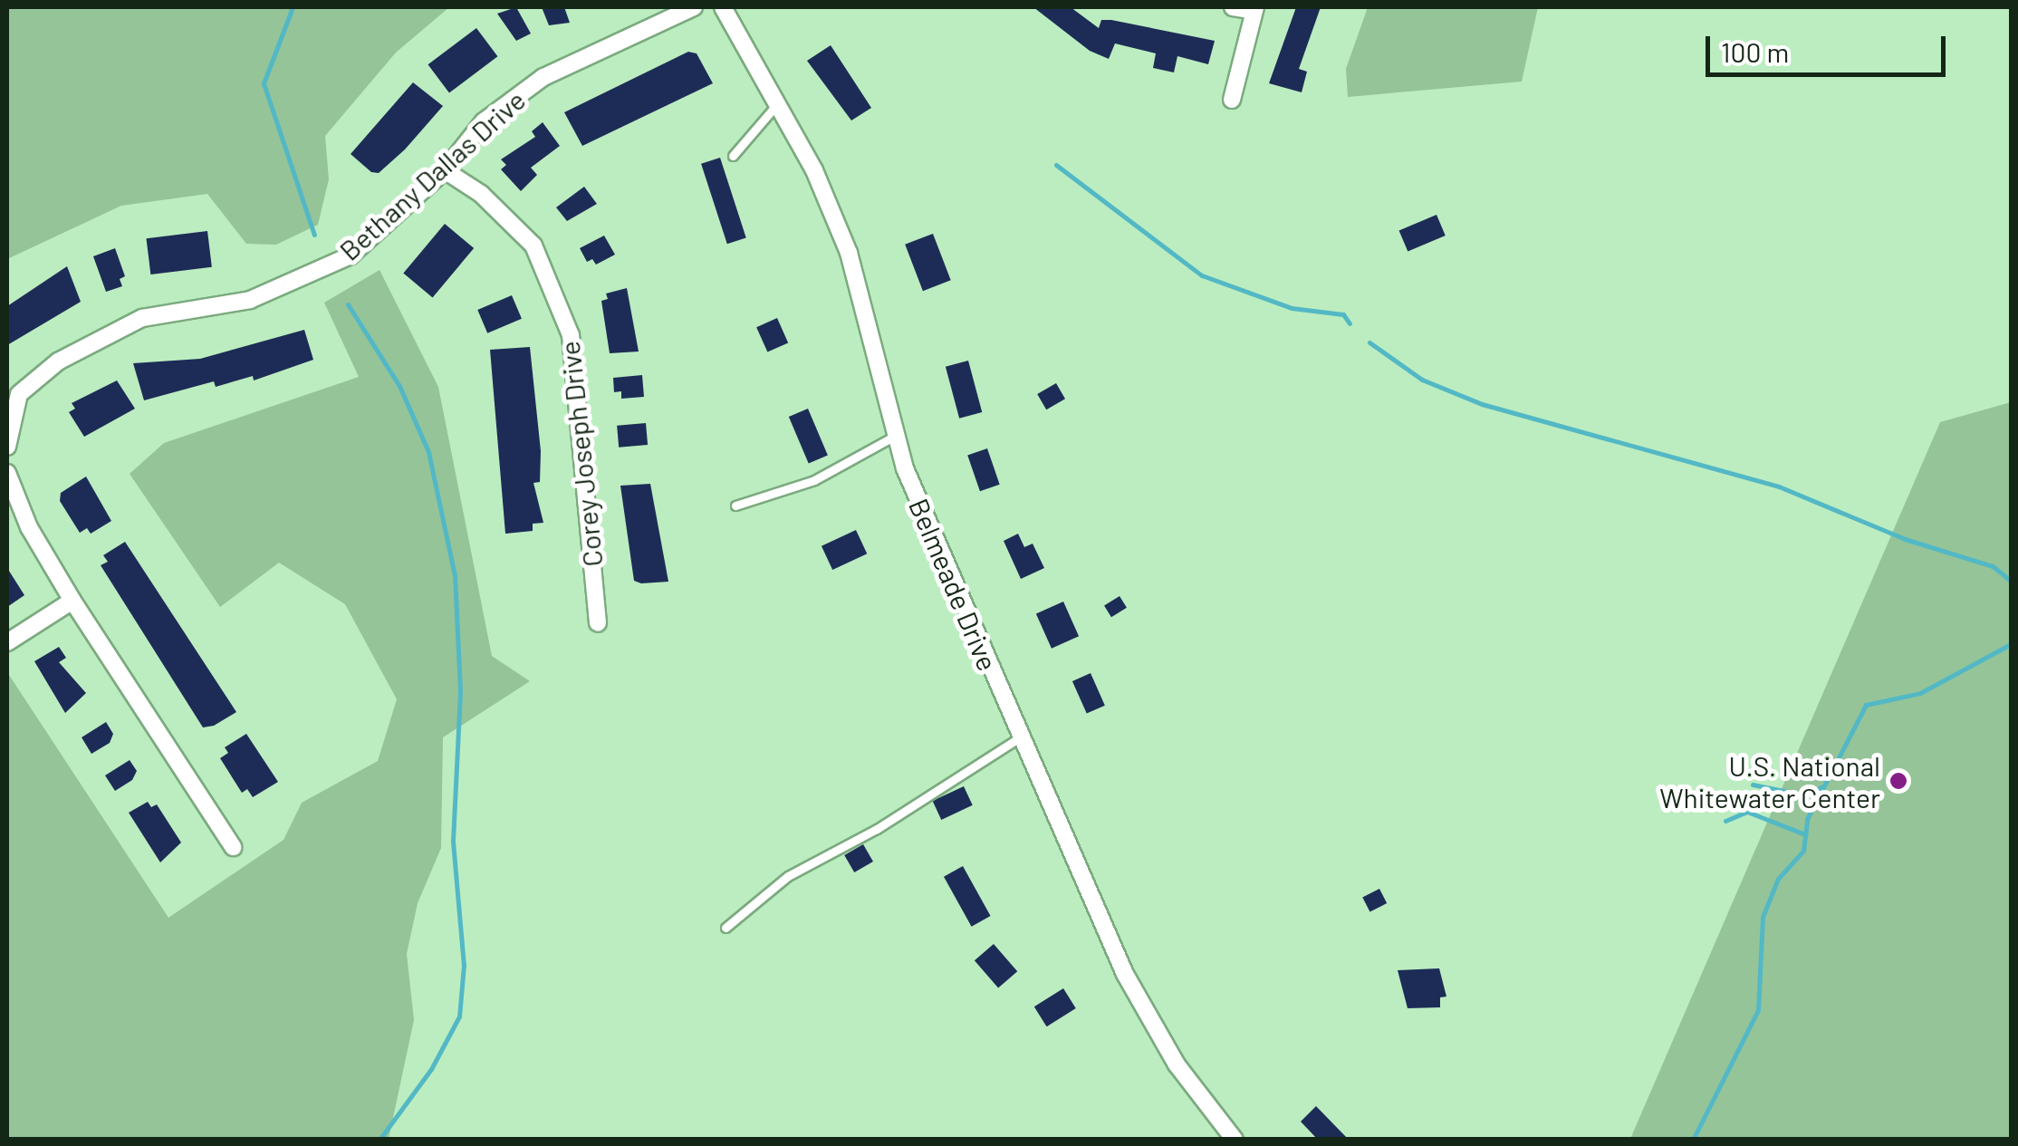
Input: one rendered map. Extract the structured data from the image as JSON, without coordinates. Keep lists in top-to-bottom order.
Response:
{
  "streets": {
    "street": ["Bethany Dallas Drive", "Corey Joseph Drive", "Belmeade Drive"]
  },
  "crossings": [
    ["Bethany Dallas Drive", "Corey Joseph Drive"]
  ],
  "places": ["U.S. National Whitewater Center"],
  "scale_bar": "100 m"
}
